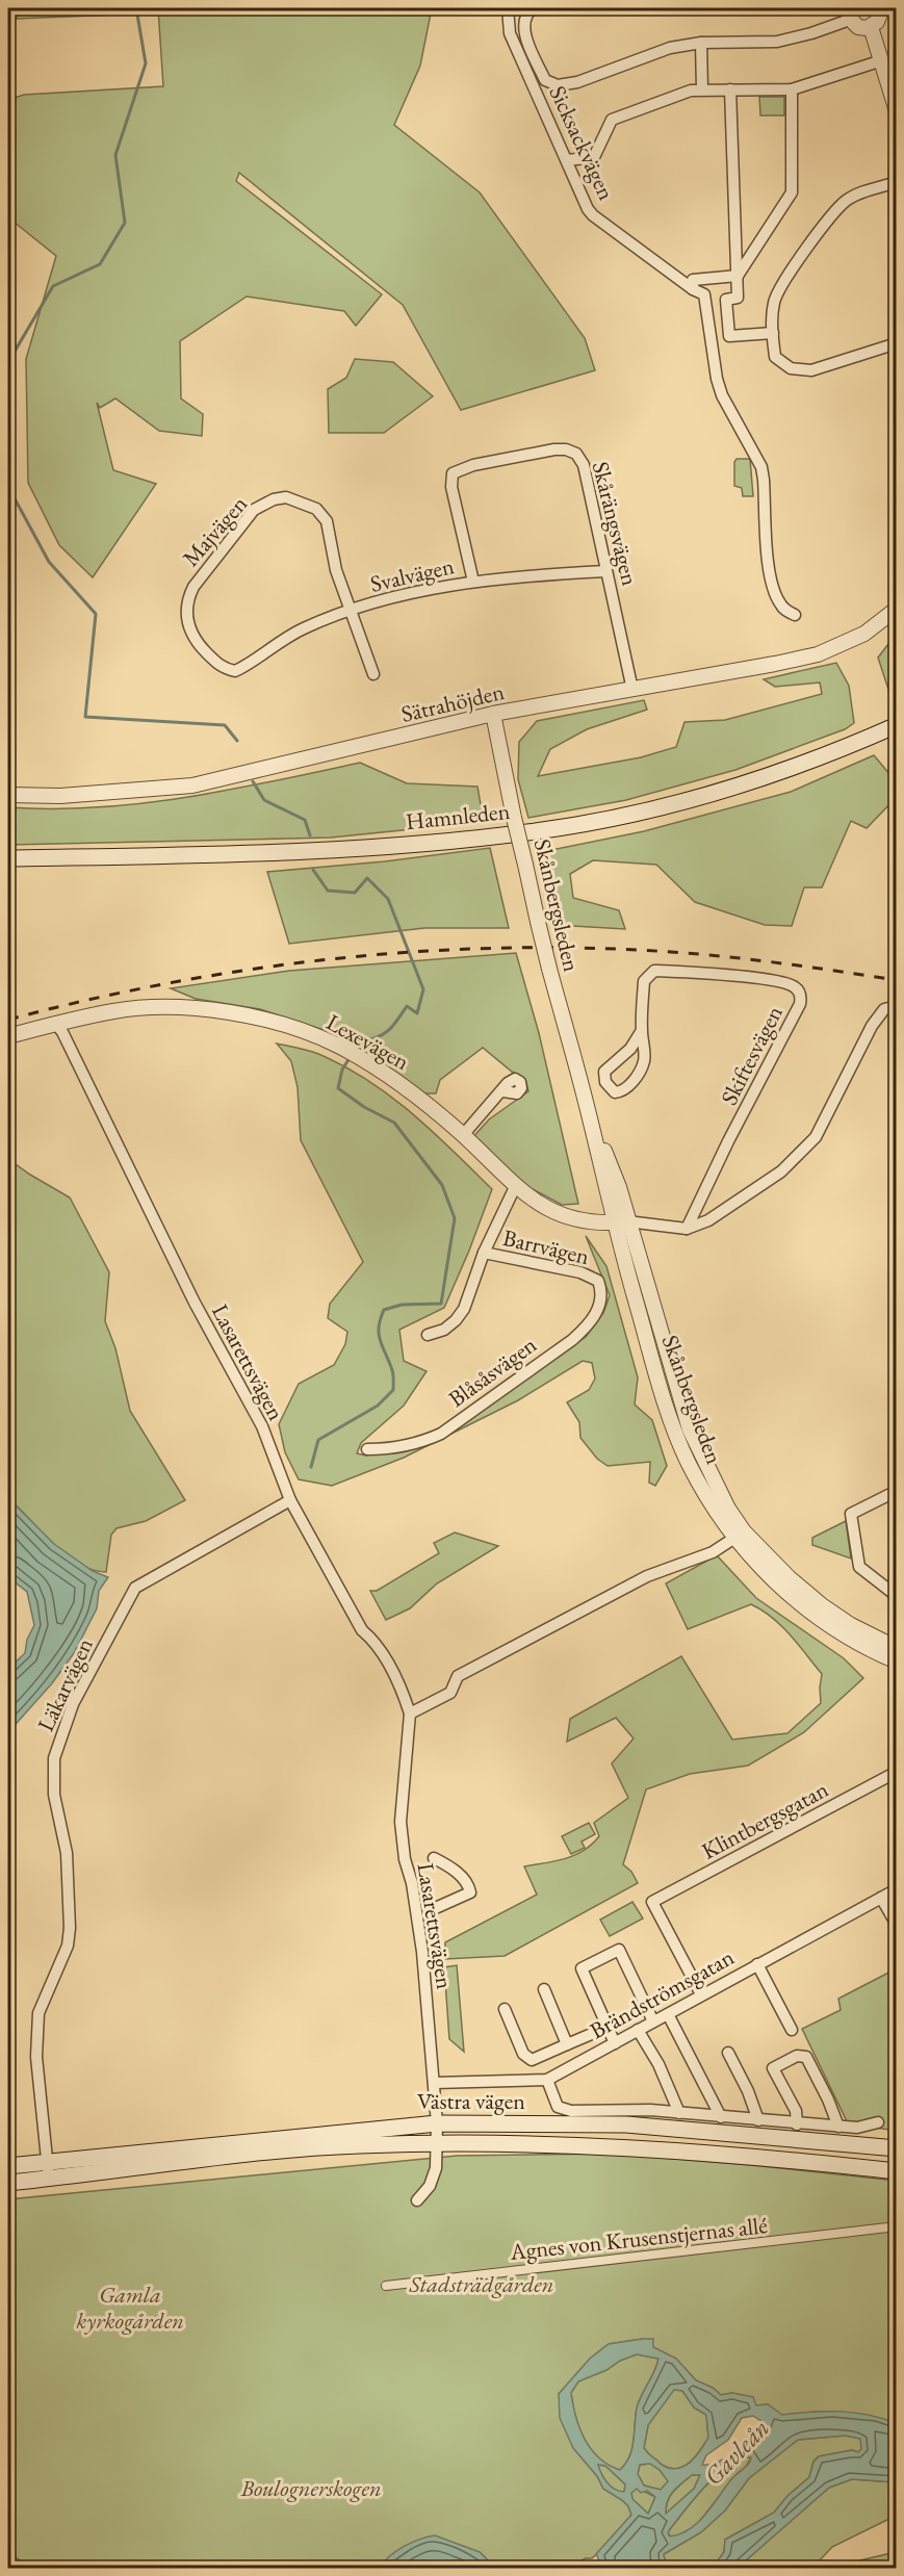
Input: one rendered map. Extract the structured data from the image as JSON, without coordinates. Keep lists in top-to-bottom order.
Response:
{
  "streets": {
    "main road": ["Hamnleden", "Västra vägen"],
    "street": [
      "Sicksackvägen",
      "Skårängsvägen",
      "Majvägen",
      "Svalvägen",
      "Sätrahöjden",
      "Skånbergsleden",
      "Lexevägen",
      "Skiftesvägen",
      "Barrvägen",
      "Lasarettsvägen",
      "Blåsåsvägen",
      "Läkarvägen",
      "Klintbergsgatan",
      "Brändströmsgatan",
      "Agnes von Krusenstjernas allé"
    ]
  },
  "crossings": [
    ["Skårängsvägen", "Svalvägen"],
    ["Skårängsvägen", "Sätrahöjden"],
    ["Majvägen", "Svalvägen"],
    ["Sätrahöjden", "Skånbergsleden"],
    ["Skånbergsleden", "Lexevägen"],
    ["Lexevägen", "Lasarettsvägen"],
    ["Barrvägen", "Blåsåsvägen"],
    ["Lasarettsvägen", "Läkarvägen"],
    ["Lasarettsvägen", "Brändströmsgatan"],
    ["Lasarettsvägen", "Västra vägen"],
    ["Läkarvägen", "Västra vägen"],
    ["Klintbergsgatan", "Brändströmsgatan"],
    ["Brändströmsgatan", "Västra vägen"]
  ],
  "water": ["Gavleån"],
  "parks": ["Stadsträdgården", "Gamla kyrkogården", "Boulognerskogen"]
}
